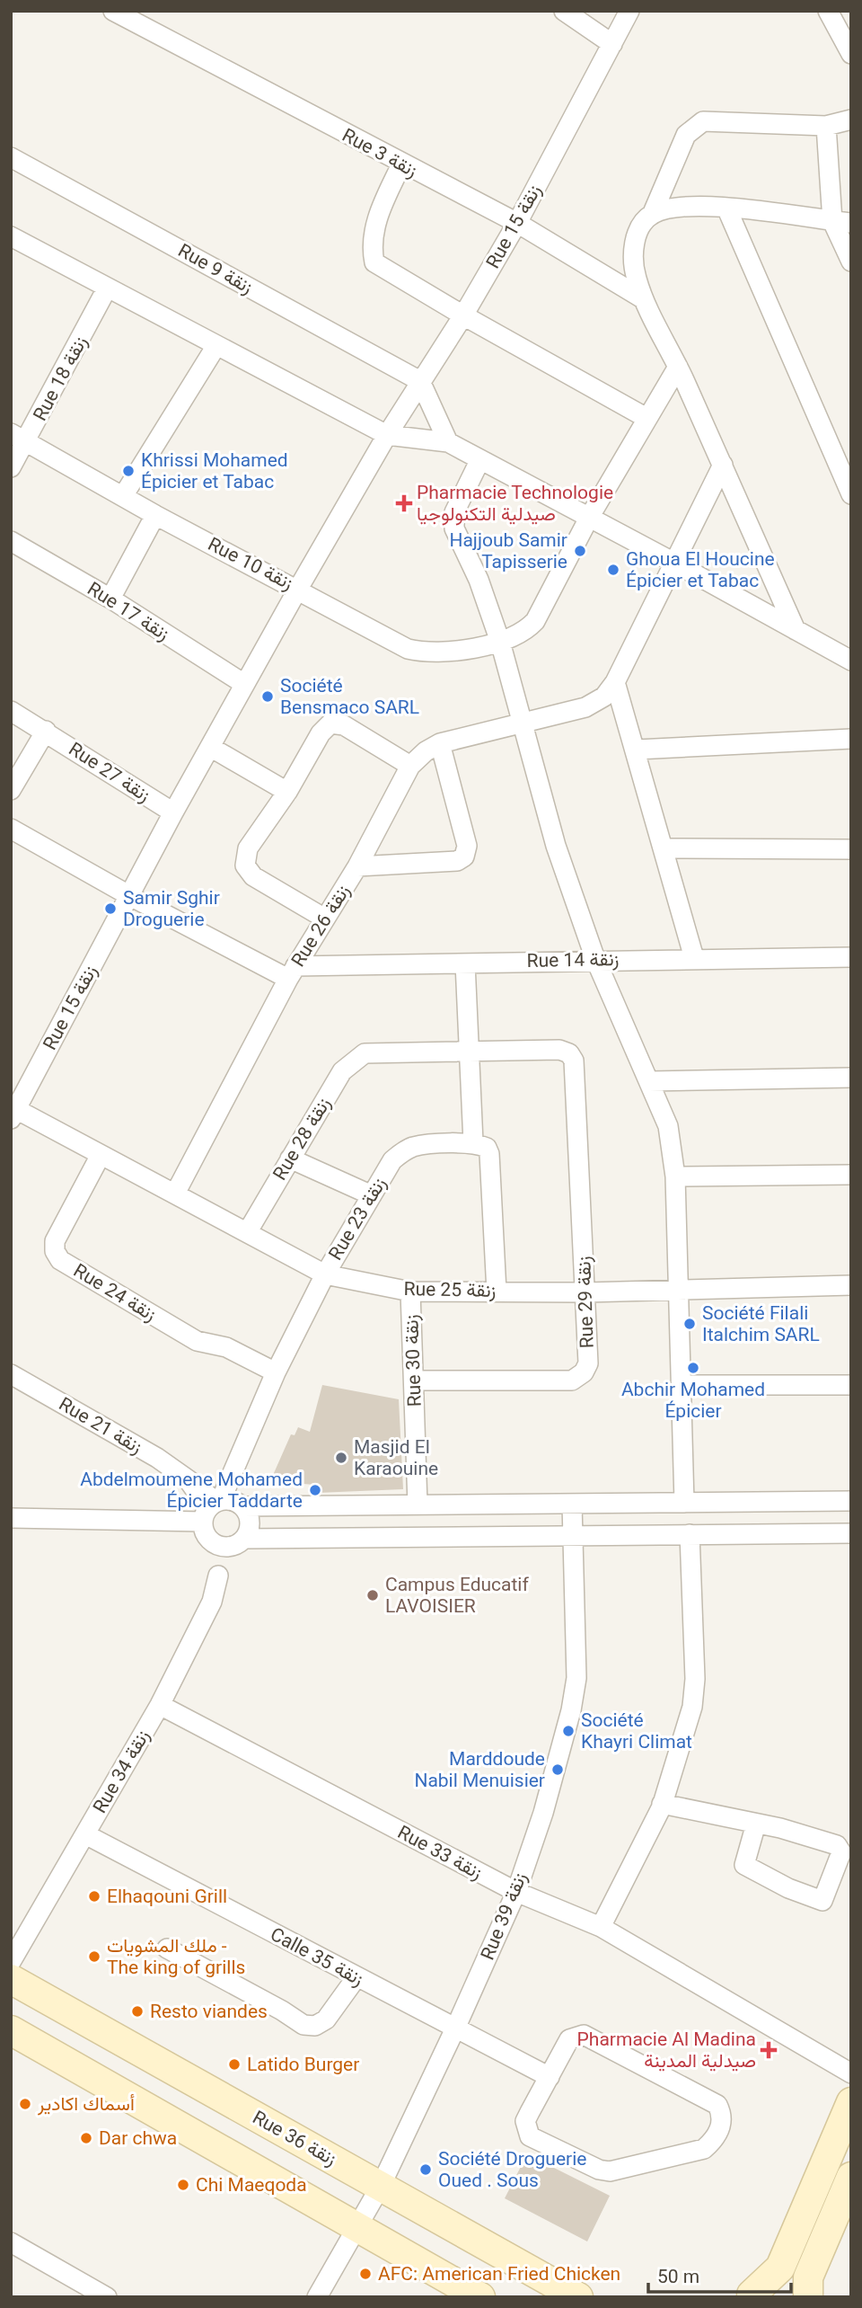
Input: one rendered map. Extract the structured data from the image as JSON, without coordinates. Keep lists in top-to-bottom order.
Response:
{
  "streets": {
    "street": [
      "Rue 3 زنقة",
      "Rue 15 زنقة",
      "Rue 9 زنقة",
      "Rue 18 زنقة",
      "Rue 10 زنقة",
      "Rue 17 زنقة",
      "Rue 27 زنقة",
      "Rue 26 زنقة",
      "Rue 14 زنقة",
      "Rue 28 زنقة",
      "Rue 23 زنقة",
      "Rue 25 زنقة",
      "Rue 24 زنقة",
      "Rue 29 زنقة",
      "Rue 30 زنقة",
      "Rue 21 زنقة",
      "Rue 34 زنقة",
      "Rue 33 زنقة",
      "Rue 39 زنقة",
      "Calle 35 زنقة",
      "Rue 36 زنقة"
    ]
  },
  "crossings": [
    ["Rue 3 زنقة", "Rue 15 زنقة"],
    ["Rue 15 زنقة", "Rue 9 زنقة"],
    ["Rue 15 زنقة", "Rue 14 زنقة"],
    ["Rue 15 زنقة", "Rue 25 زنقة"],
    ["Rue 18 زنقة", "Rue 10 زنقة"],
    ["Rue 26 زنقة", "Rue 14 زنقة"],
    ["Rue 26 زنقة", "Rue 25 زنقة"],
    ["Rue 28 زنقة", "Rue 25 زنقة"],
    ["Rue 28 زنقة", "Rue 29 زنقة"],
    ["Rue 23 زنقة", "Rue 25 زنقة"],
    ["Rue 23 زنقة", "Rue 24 زنقة"],
    ["Rue 23 زنقة", "Rue 21 زنقة"],
    ["Rue 23 زنقة", "Rue 34 زنقة"],
    ["Rue 25 زنقة", "Rue 24 زنقة"],
    ["Rue 25 زنقة", "Rue 29 زنقة"],
    ["Rue 25 زنقة", "Rue 30 زنقة"],
    ["Rue 29 زنقة", "Rue 30 زنقة"],
    ["Rue 21 زنقة", "Rue 34 زنقة"],
    ["Rue 34 زنقة", "Rue 33 زنقة"],
    ["Rue 34 زنقة", "Calle 35 زنقة"],
    ["Rue 33 زنقة", "Rue 39 زنقة"],
    ["Rue 39 زنقة", "Calle 35 زنقة"],
    ["Rue 39 زنقة", "Rue 36 زنقة"]
  ],
  "places": {
    "other": [
      "Khrissi Mohamed Épicier et Tabac",
      "Hajjoub Samir Tapisserie",
      "Ghoua El Houcine Épicier et Tabac",
      "Société Bensmaco SARL",
      "Samir Sghir Droguerie",
      "Société Filali Italchim SARL",
      "Abchir Mohamed Épicier",
      "Masjid El Karaouine",
      "Abdelmoumene Mohamed Épicier Taddarte",
      "Campus Educatif LAVOISIER",
      "Société Khayri Climat",
      "Marddoude Nabil Menuisier",
      "Elhaqouni Grill",
      "ملك المشويات - The king of grills",
      "Resto viandes",
      "Latido Burger",
      "أسماك اكادير",
      "Dar chwa",
      "Société Droguerie Oued . Sous",
      "Chi Maeqoda",
      "AFC: American Fried Chicken"
    ],
    "health": ["Pharmacie Technologie صيدلية التكنولوجيا", "Pharmacie Al Madina صيدلية المدينة"]
  },
  "scale_bar": "50 m"
}
